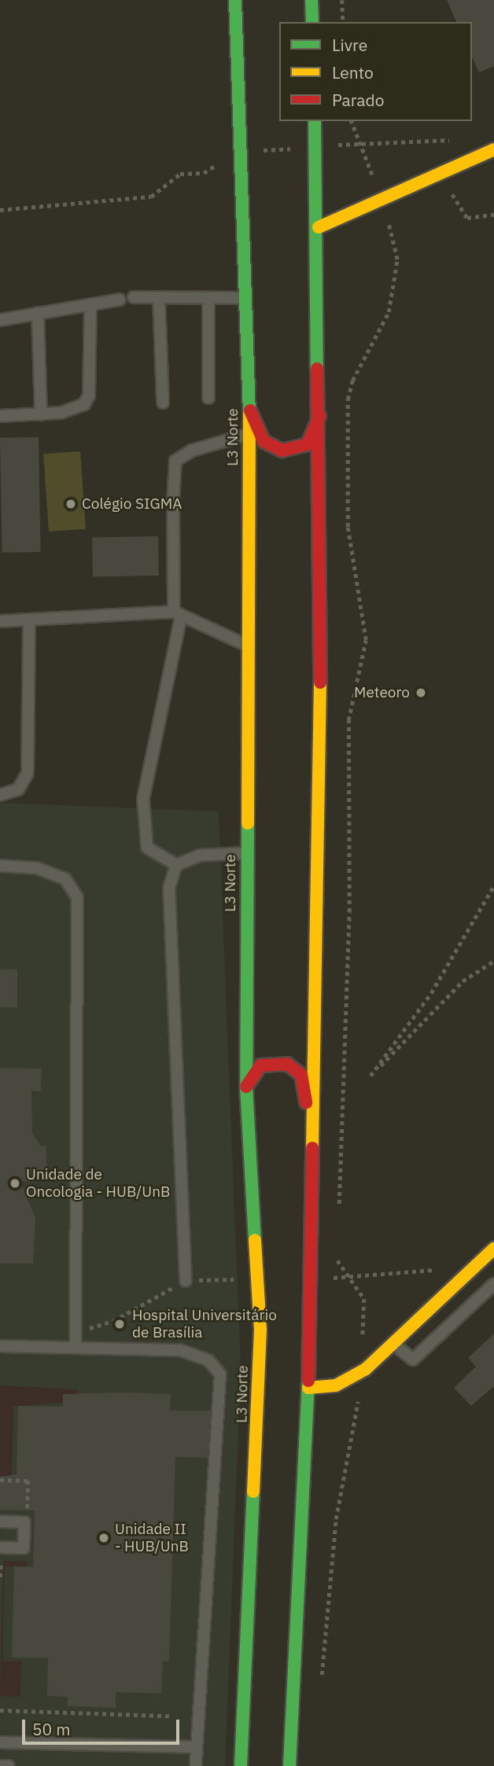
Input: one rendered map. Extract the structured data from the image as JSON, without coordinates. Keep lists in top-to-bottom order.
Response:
{
  "streets": {
    "main road": ["L3 Norte"]
  },
  "places": [
    "Colégio SIGMA",
    "Meteoro",
    "Unidade de Oncologia - HUB/UnB",
    "Hospital Universitário de Brasília",
    "Unidade II - HUB/UnB"
  ],
  "legend": ["Livre", "Lento", "Parado"],
  "scale_bar": "50 m"
}
